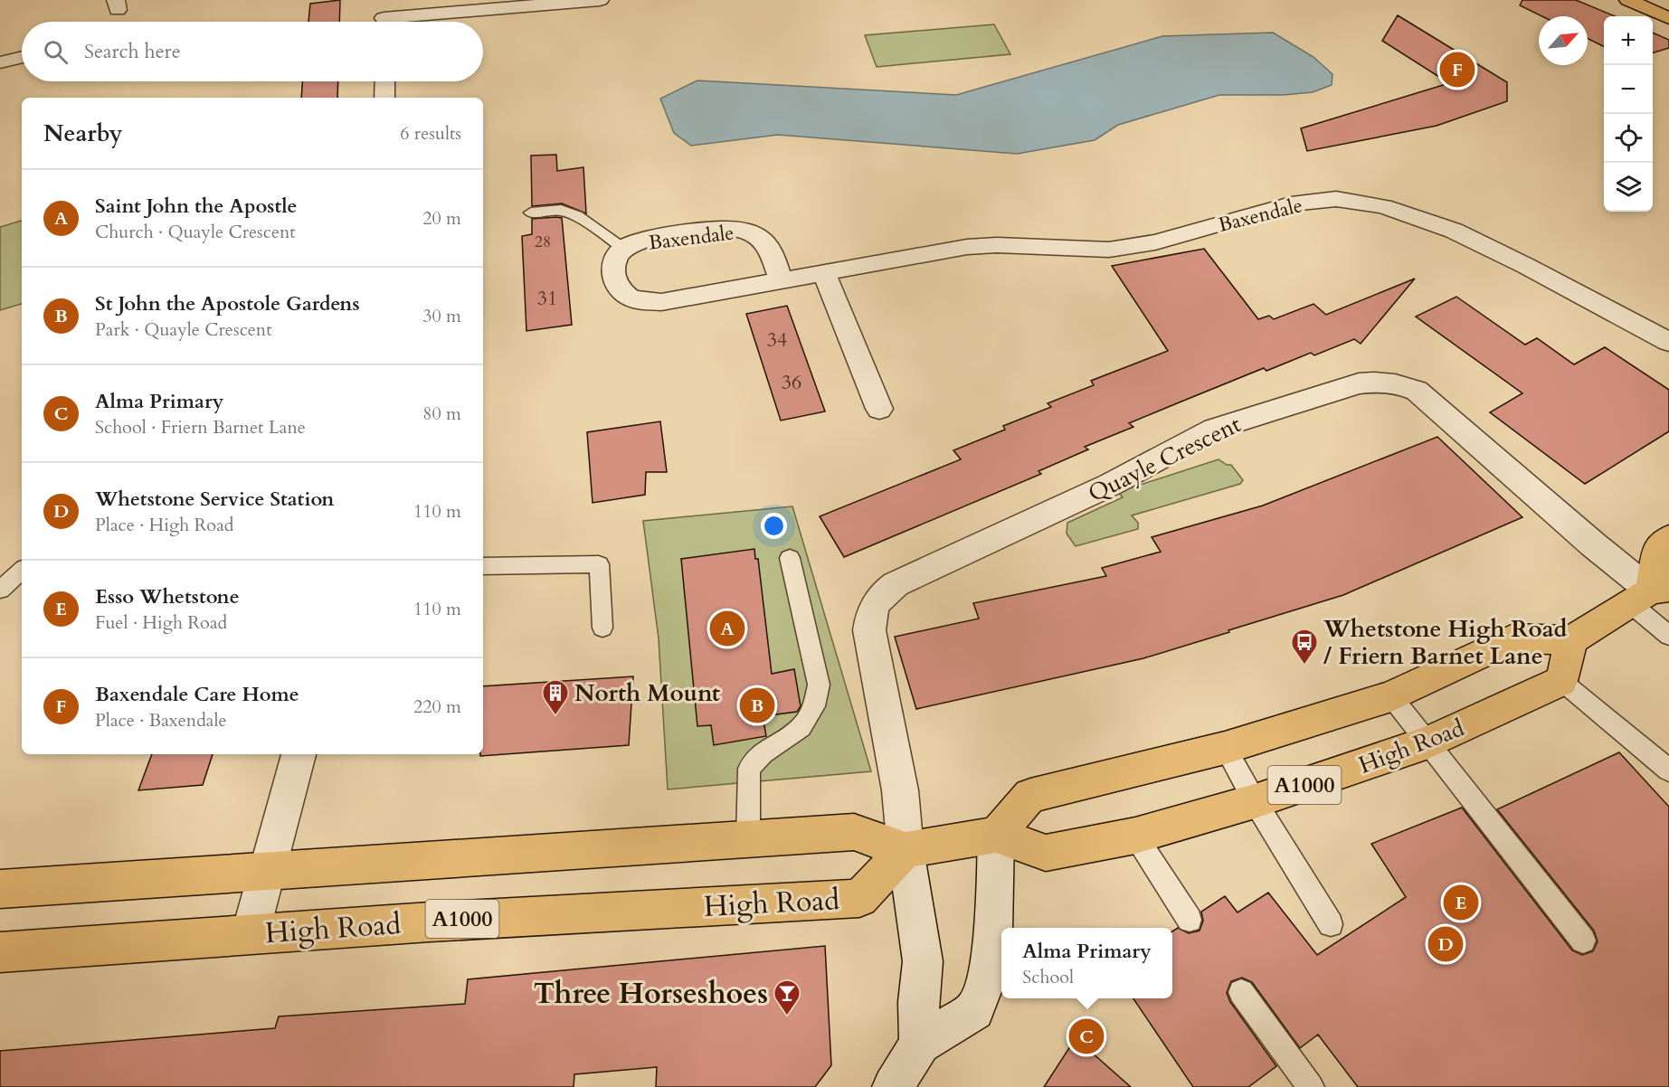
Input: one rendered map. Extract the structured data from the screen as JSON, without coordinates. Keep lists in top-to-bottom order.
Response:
{
  "streets": {
    "main road": ["High Road", "A1000"],
    "street": ["Baxendale", "Quayle Crescent"]
  },
  "crossings": [
    ["Quayle Crescent", "High Road"],
    ["High Road", "A1000"]
  ],
  "places": {
    "bus stop": ["Whetstone High Road / Friern Barnet Lane"],
    "building": ["North Mount"],
    "bar": ["Three Horseshoes"]
  },
  "house_numbers": [
    "28",
    "31",
    "34",
    "36"
  ],
  "north": "top right",
  "page": {
    "map_buttons": ["+", "−"],
    "search": "Search here",
    "pins": [
      "F",
      "A",
      "B",
      "E",
      "D",
      "C"
    ],
    "heading": ["Nearby", "6 results"],
    "list": [
      {
        "mark": "A",
        "name": "Saint John the Apostle",
        "note": "Church · Quayle Crescent",
        "value": "20 m"
      },
      {
        "mark": "B",
        "name": "St John the Apostole Gardens",
        "note": "Park · Quayle Crescent",
        "value": "30 m"
      },
      {
        "mark": "C",
        "name": "Alma Primary",
        "note": "School · Friern Barnet Lane",
        "value": "80 m"
      },
      {
        "mark": "D",
        "name": "Whetstone Service Station",
        "note": "Place · High Road",
        "value": "110 m"
      },
      {
        "mark": "E",
        "name": "Esso Whetstone",
        "note": "Fuel · High Road",
        "value": "110 m"
      },
      {
        "mark": "F",
        "name": "Baxendale Care Home",
        "note": "Place · Baxendale",
        "value": "220 m"
      }
    ],
    "popup": ["Alma Primary", "School"]
  }
}
